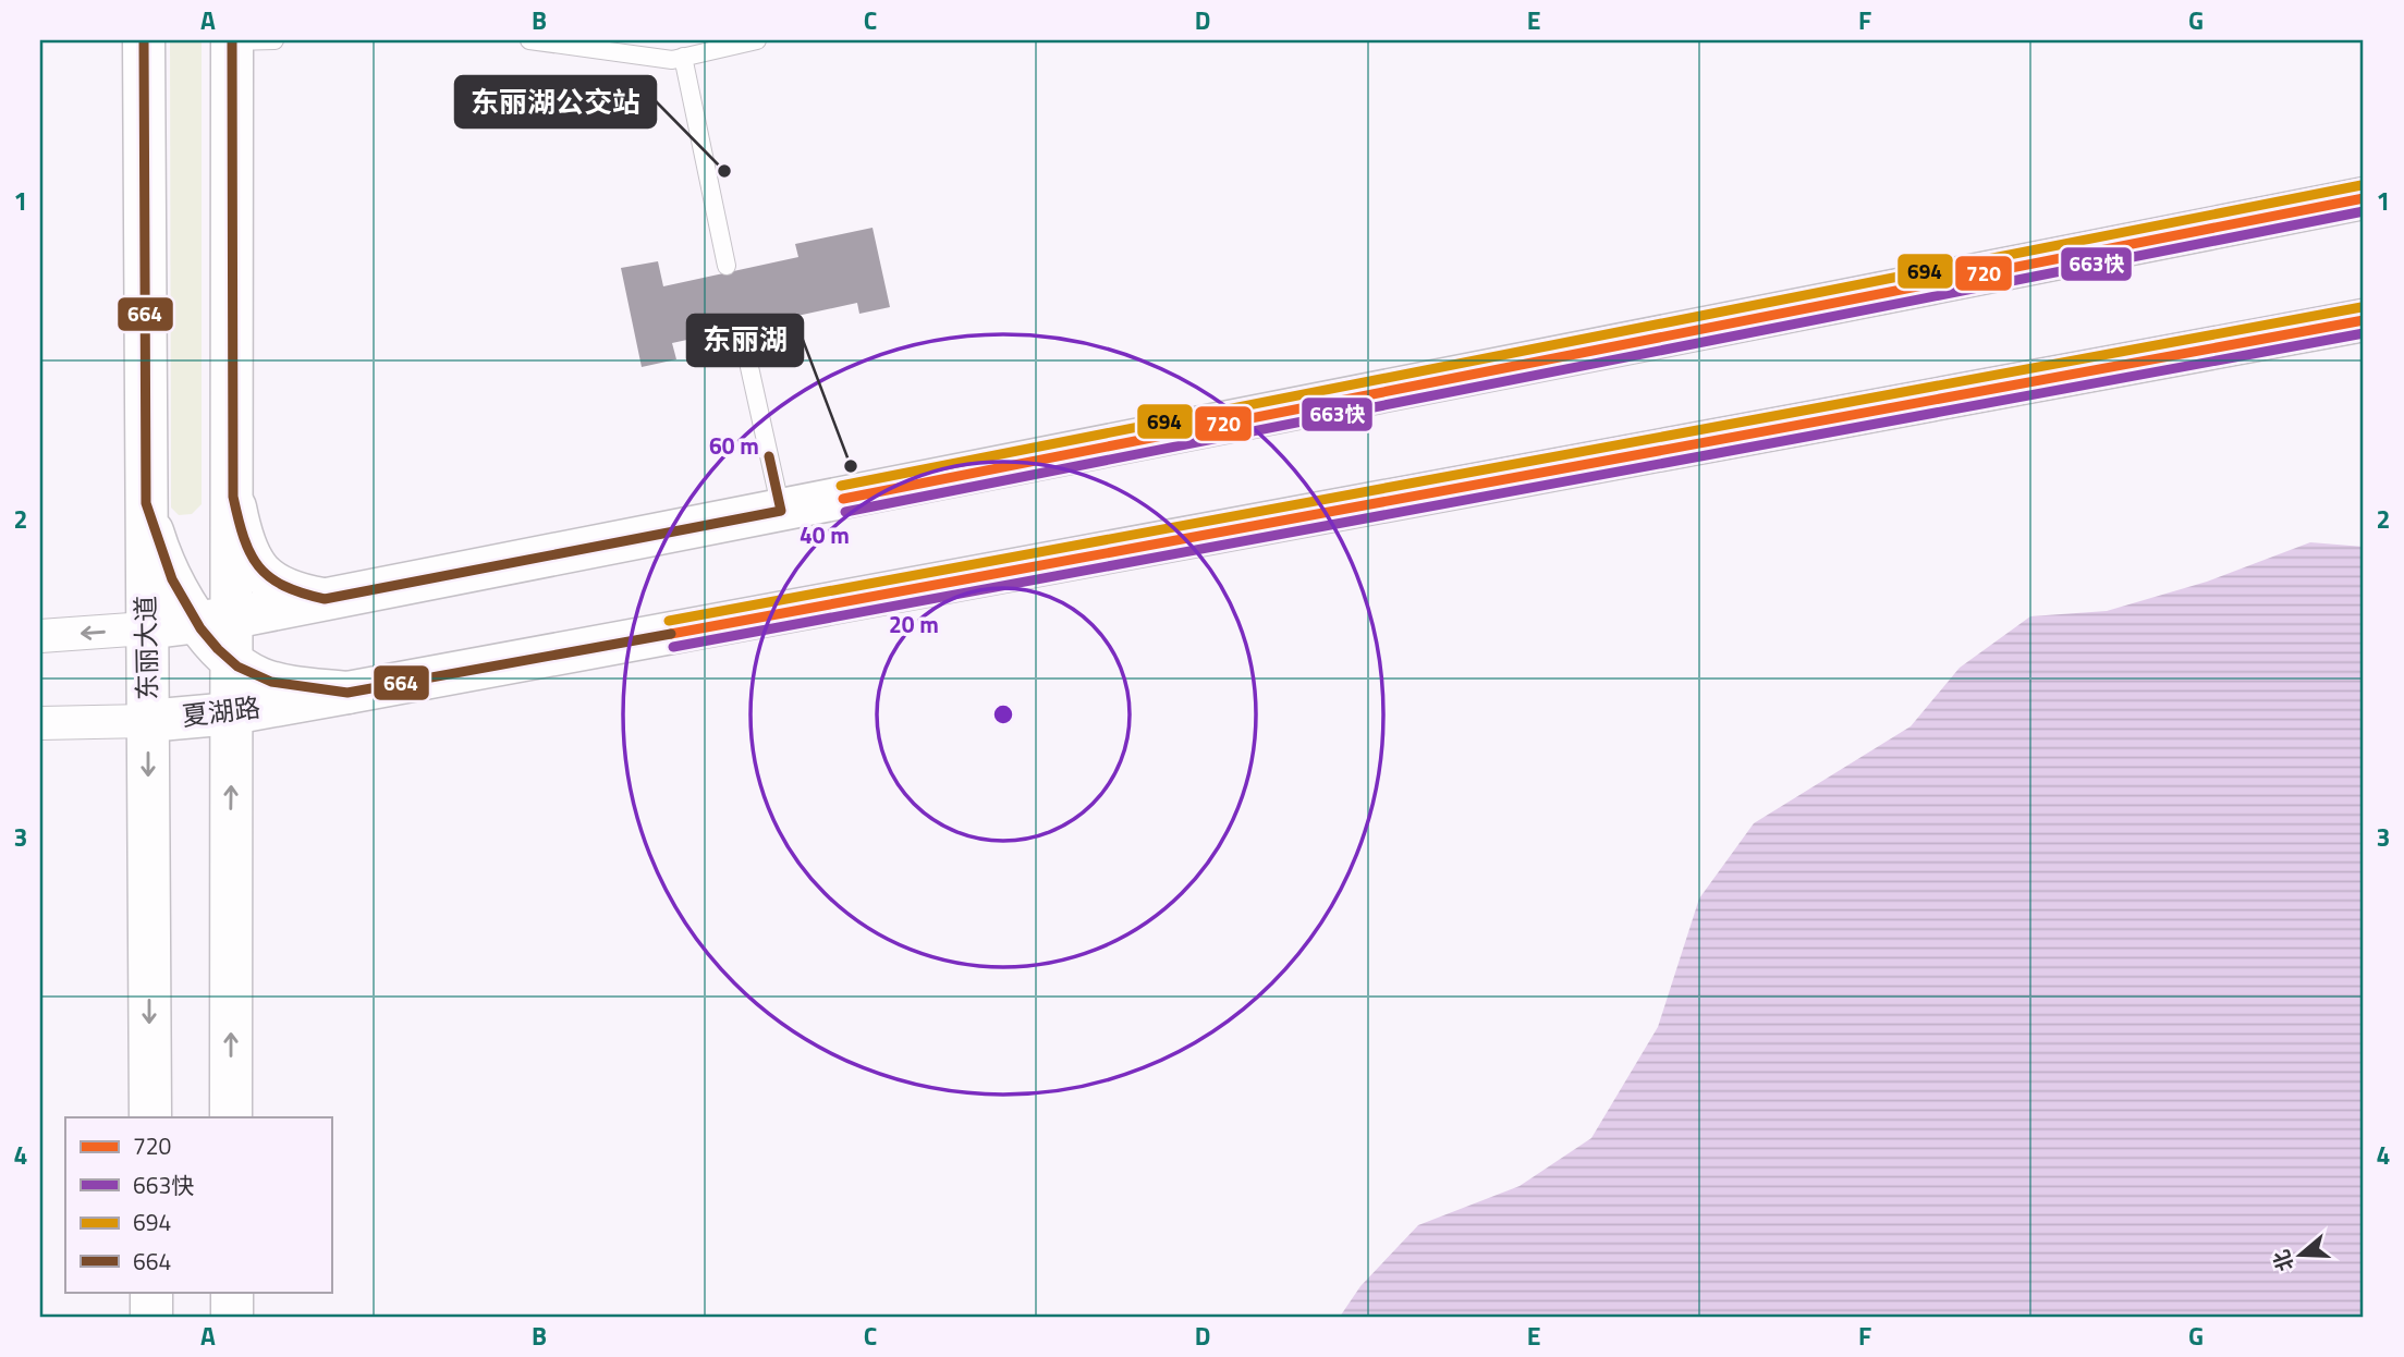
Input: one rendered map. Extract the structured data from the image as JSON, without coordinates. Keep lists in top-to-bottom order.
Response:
{
  "streets": {
    "main road": ["东丽大道", "夏湖路"]
  },
  "crossings": [
    ["东丽大道", "夏湖路"]
  ],
  "places": ["东丽湖公交站", "东丽湖"],
  "lines": [
    "transit line 664",
    "transit line 694",
    "transit line 720",
    "transit line 663快"
  ],
  "legend": [
    "720",
    "663快",
    "694",
    "664"
  ],
  "north": "left",
  "grid": {
    "columns": [
      "A",
      "B",
      "C",
      "D",
      "E",
      "F",
      "G"
    ],
    "rows": [
      "1",
      "2",
      "3",
      "4"
    ]
  },
  "rings": ["60 m", "40 m", "20 m"]
}
